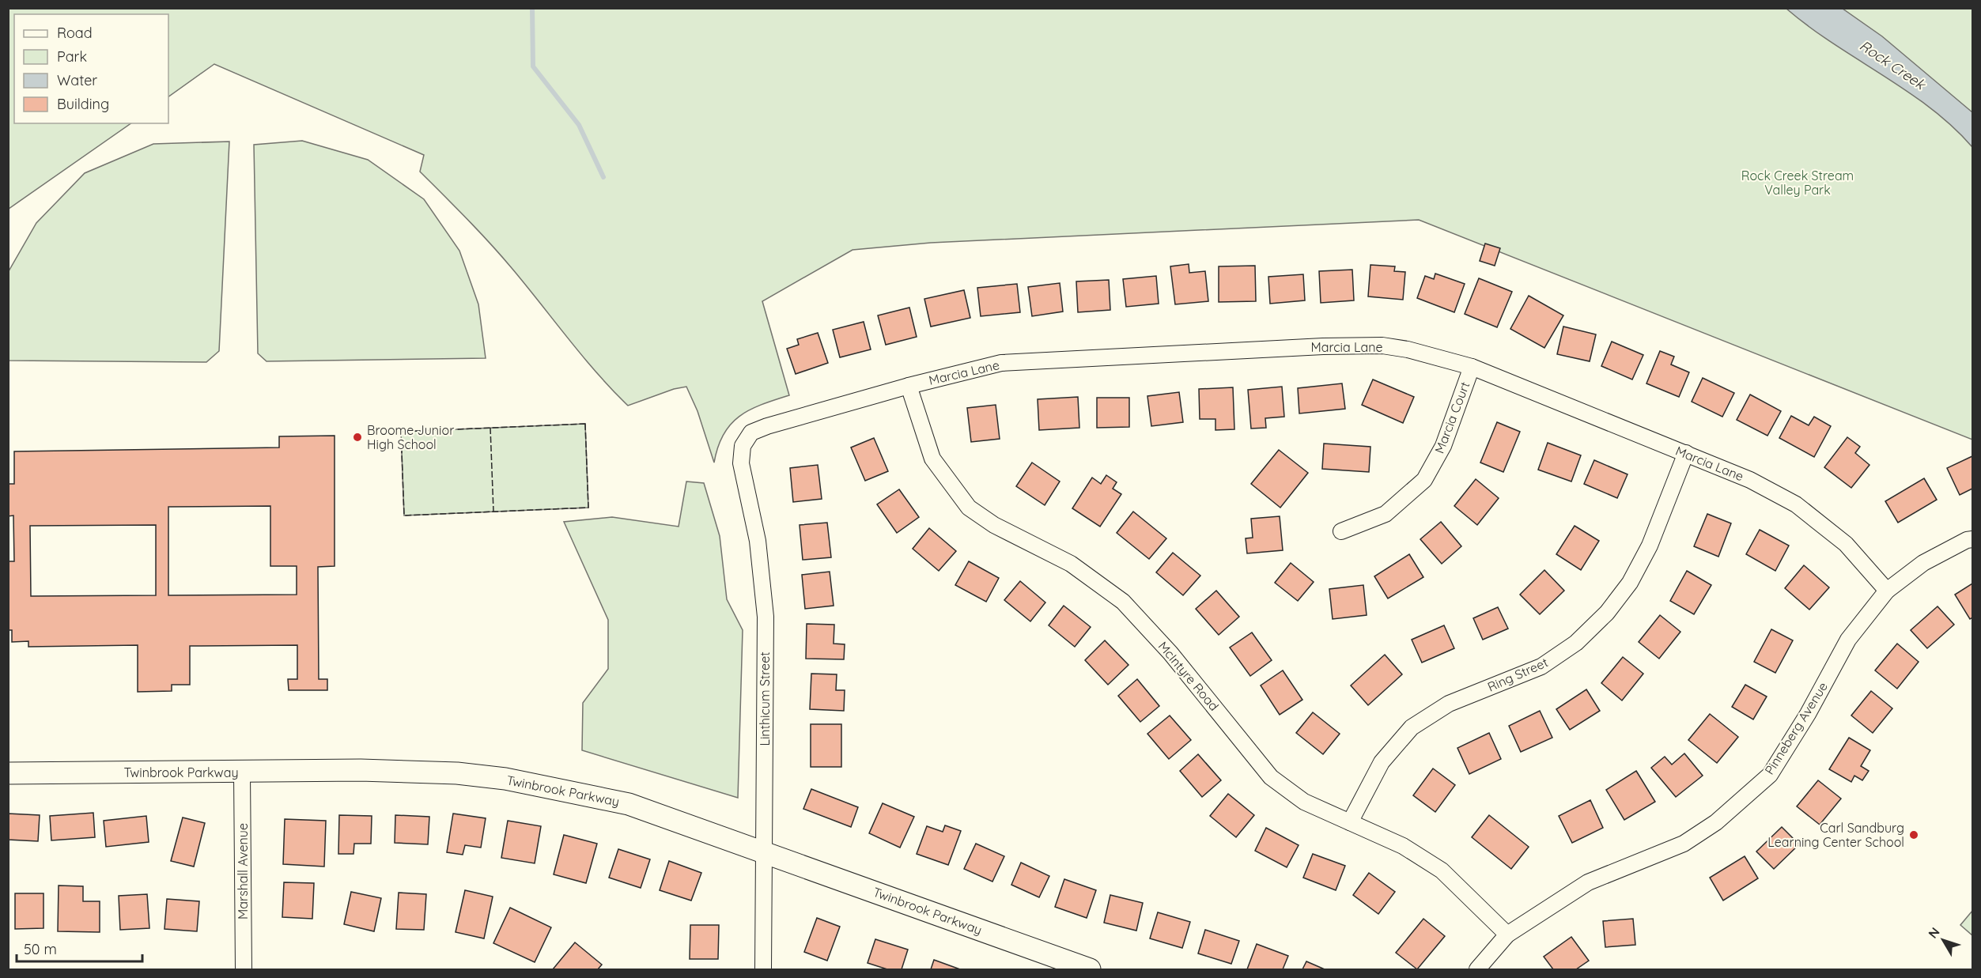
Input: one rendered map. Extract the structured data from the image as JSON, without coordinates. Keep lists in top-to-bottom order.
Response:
{
  "streets": {
    "street": [
      "Marcia Lane",
      "Marcia Court",
      "Ring Street",
      "McIntyre Road",
      "Linthicum Street",
      "Pinneberg Avenue",
      "Twinbrook Parkway",
      "Marshall Avenue"
    ]
  },
  "crossings": [
    ["Marcia Lane", "Marcia Court"],
    ["Marcia Lane", "Ring Street"],
    ["Marcia Lane", "McIntyre Road"],
    ["Marcia Lane", "Linthicum Street"],
    ["Marcia Lane", "Pinneberg Avenue"],
    ["Ring Street", "McIntyre Road"],
    ["McIntyre Road", "Pinneberg Avenue"],
    ["Linthicum Street", "Twinbrook Parkway"],
    ["Twinbrook Parkway", "Marshall Avenue"]
  ],
  "water": ["Rock Creek"],
  "parks": ["Rock Creek Stream Valley Park"],
  "places": ["Broome Junior High School", "Carl Sandburg Learning Center School"],
  "legend": [
    "Road",
    "Park",
    "Water",
    "Building"
  ],
  "scale_bar": "50 m",
  "north": "top left"
}
